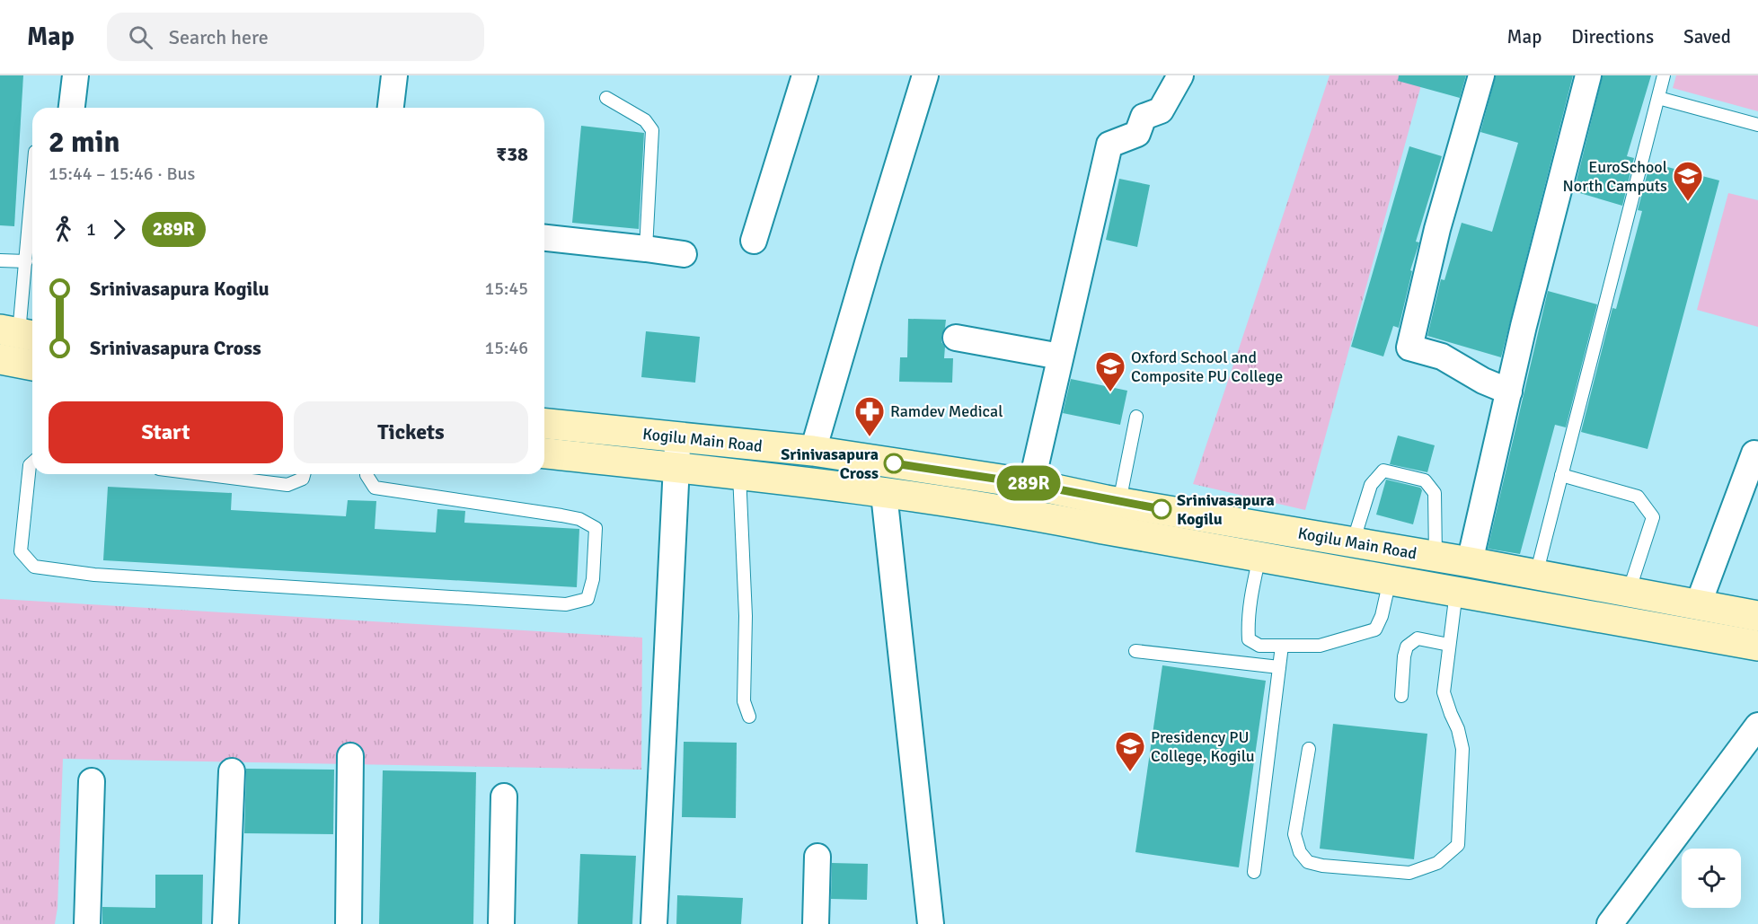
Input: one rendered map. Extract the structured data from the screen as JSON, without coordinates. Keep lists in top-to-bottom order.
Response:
{
  "streets": {
    "main road": ["Kogilu Main Road"]
  },
  "places": {
    "school or university": ["EuroSchool North Camputs", "Oxford School and Composite PU College", "Presidency PU College, Kogilu"],
    "pharmacy": ["Ramdev Medical"],
    "other": ["Srinivasapura Cross", "Srinivasapura Kogilu"]
  },
  "lines": ["bus line 289R"],
  "page": {
    "header": "Map",
    "search": "Search here",
    "nav": ["Map", "Directions", "Saved"],
    "on_map": "289R",
    "heading": ["2 min", "15:44 – 15:46 · Bus", "₹38"],
    "legs": ["1", "289R"],
    "list": [
      {
        "name": "Srinivasapura Kogilu",
        "value": "15:45"
      },
      {
        "name": "Srinivasapura Cross",
        "value": "15:46"
      }
    ],
    "buttons": ["Start", "Tickets"]
  }
}
